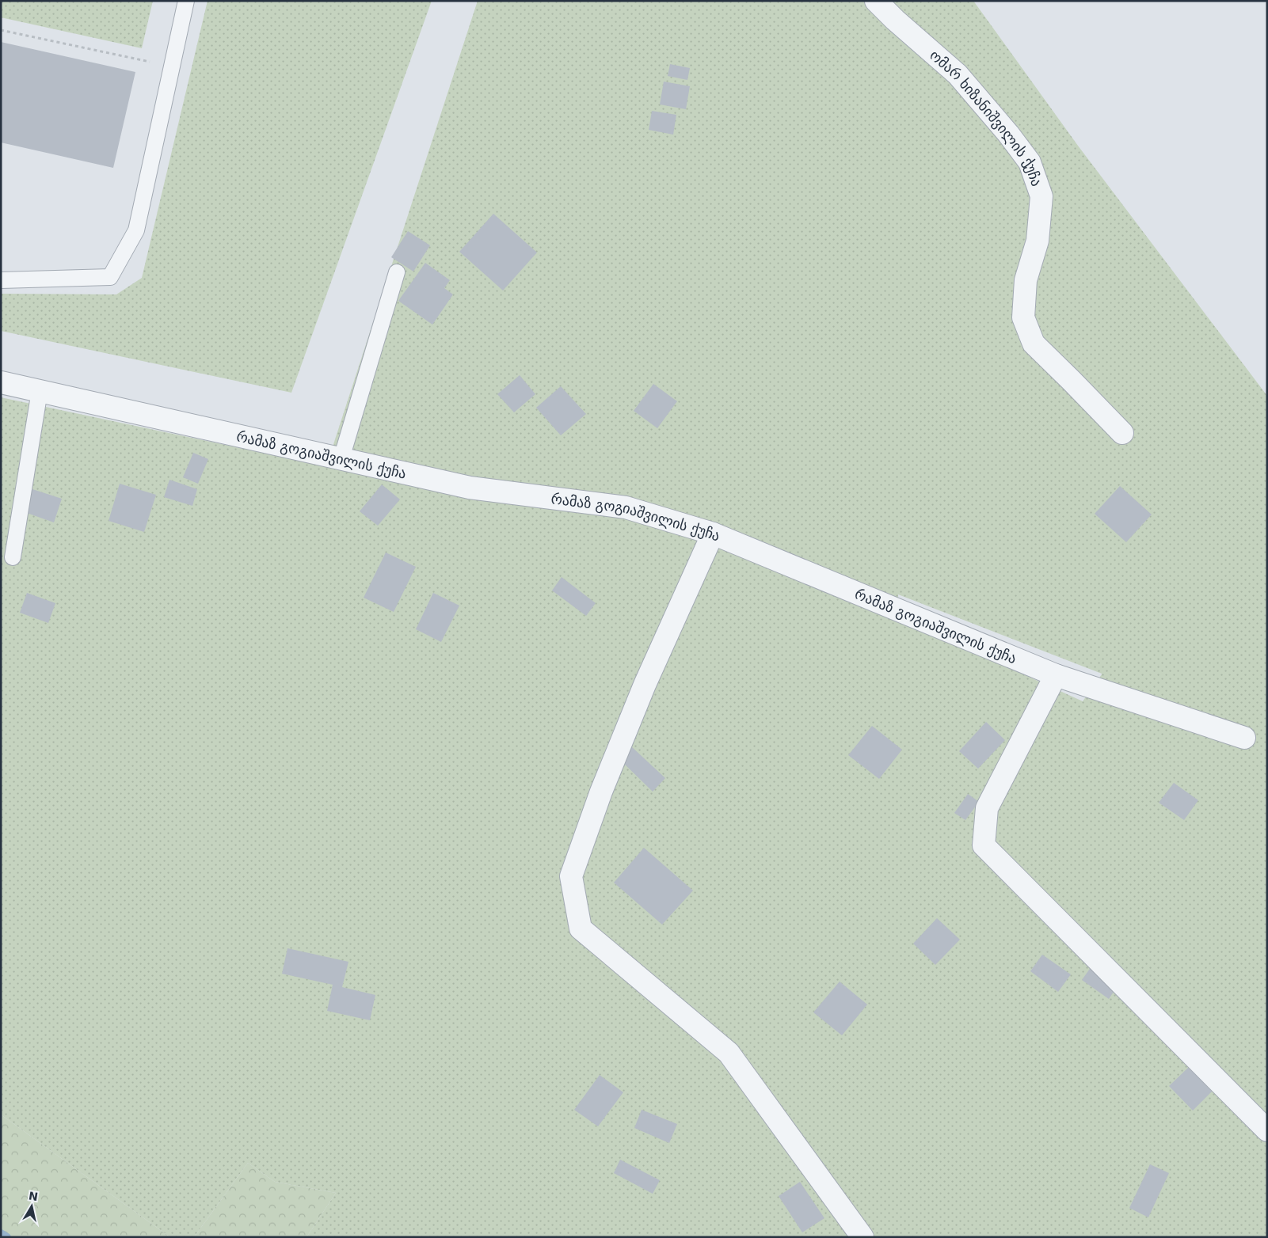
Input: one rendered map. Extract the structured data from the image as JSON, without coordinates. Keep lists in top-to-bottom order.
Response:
{
  "streets": {
    "street": ["ომარ ხიზანიშვილის ქუჩა", "რამაზ გოგიაშვილის ქუჩა"]
  },
  "north": "top"
}
